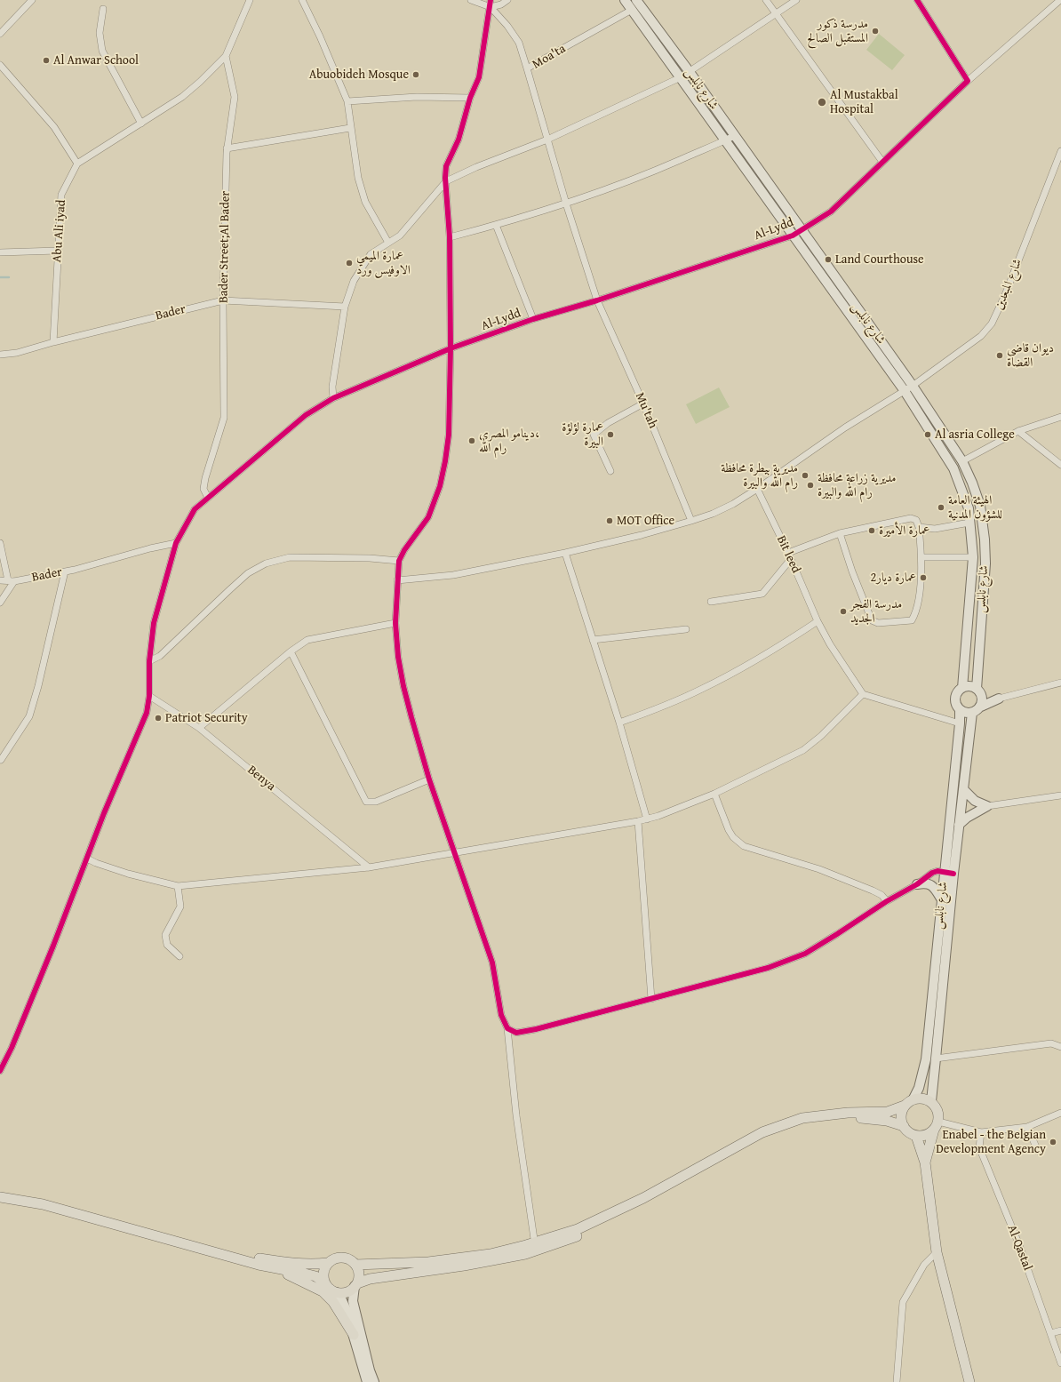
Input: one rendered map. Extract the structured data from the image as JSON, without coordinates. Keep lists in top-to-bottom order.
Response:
{
  "streets": {
    "main road": ["شارع نابلس"],
    "street": [
      "Moa'ta",
      "Al-Lydd",
      "Abu Ali iyad",
      "Bader Street;Al Bader",
      "شارع المبعدين",
      "Bader",
      "Mu'tah",
      "Bit leed",
      "Benya",
      "Al-Qastal"
    ]
  },
  "crossings": [
    ["Moa'ta", "شارع نابلس"],
    ["Moa'ta", "Mu'tah"],
    ["شارع نابلس", "Al-Lydd"],
    ["شارع نابلس", "شارع المبعدين"],
    ["Al-Lydd", "Bader Street;Al Bader"],
    ["Al-Lydd", "Bader"],
    ["Al-Lydd", "Mu'tah"],
    ["Al-Lydd", "Benya"],
    ["Abu Ali iyad", "Bader"],
    ["Bader Street;Al Bader", "Bader"],
    ["شارع المبعدين", "Mu'tah"],
    ["شارع المبعدين", "Bit leed"]
  ],
  "places": [
    "مدرسة ذكور المستقبل الصالح",
    "Al Anwar School",
    "Abuobideh Mosque",
    "Al Mustakbal Hospital",
    "Land Courthouse",
    "عمارة الميمي الاوفيس ورد",
    "ديوان قاضي القضاة",
    "عمارة لؤلؤة البيرة",
    "Al asria College",
    "دينامو المصري، رام الله",
    "مديرية بيطرة محافظة رام الله والبيرة",
    "مديرية زراعة محافظة رام الله والبيرة",
    "الهيئة العامة للشؤون المدنية",
    "MOT Office",
    "عمارة الأميرة",
    "عمارة ديار2",
    "مدرسة الفجر الجديد",
    "Patriot Security",
    "Enabel - the Belgian Development Agency"
  ]
}
